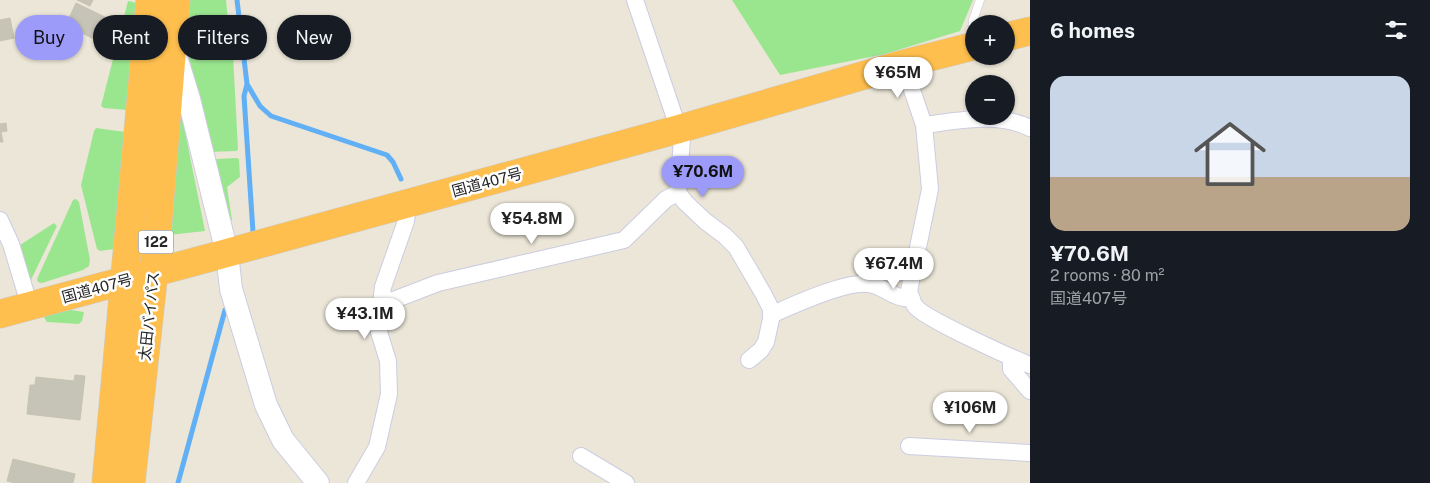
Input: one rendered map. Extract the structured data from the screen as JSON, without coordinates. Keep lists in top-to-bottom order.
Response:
{
  "streets": {
    "highway": ["国道407号", "122", "太田バイパス"]
  },
  "crossings": [
    ["国道407号", "太田バイパス"]
  ],
  "page": {
    "heading": "6 homes",
    "map_buttons": ["+", "−"],
    "chip": [
      "Buy",
      "Rent",
      "Filters",
      "New"
    ],
    "price": [
      "¥65M",
      "¥70.6M",
      "¥54.8M",
      "¥67.4M",
      "¥43.1M",
      "¥106M"
    ],
    "list": [
      {
        "name": "¥70.6M",
        "note": "2 rooms · 80 m² · 国道407号"
      }
    ]
  }
}
